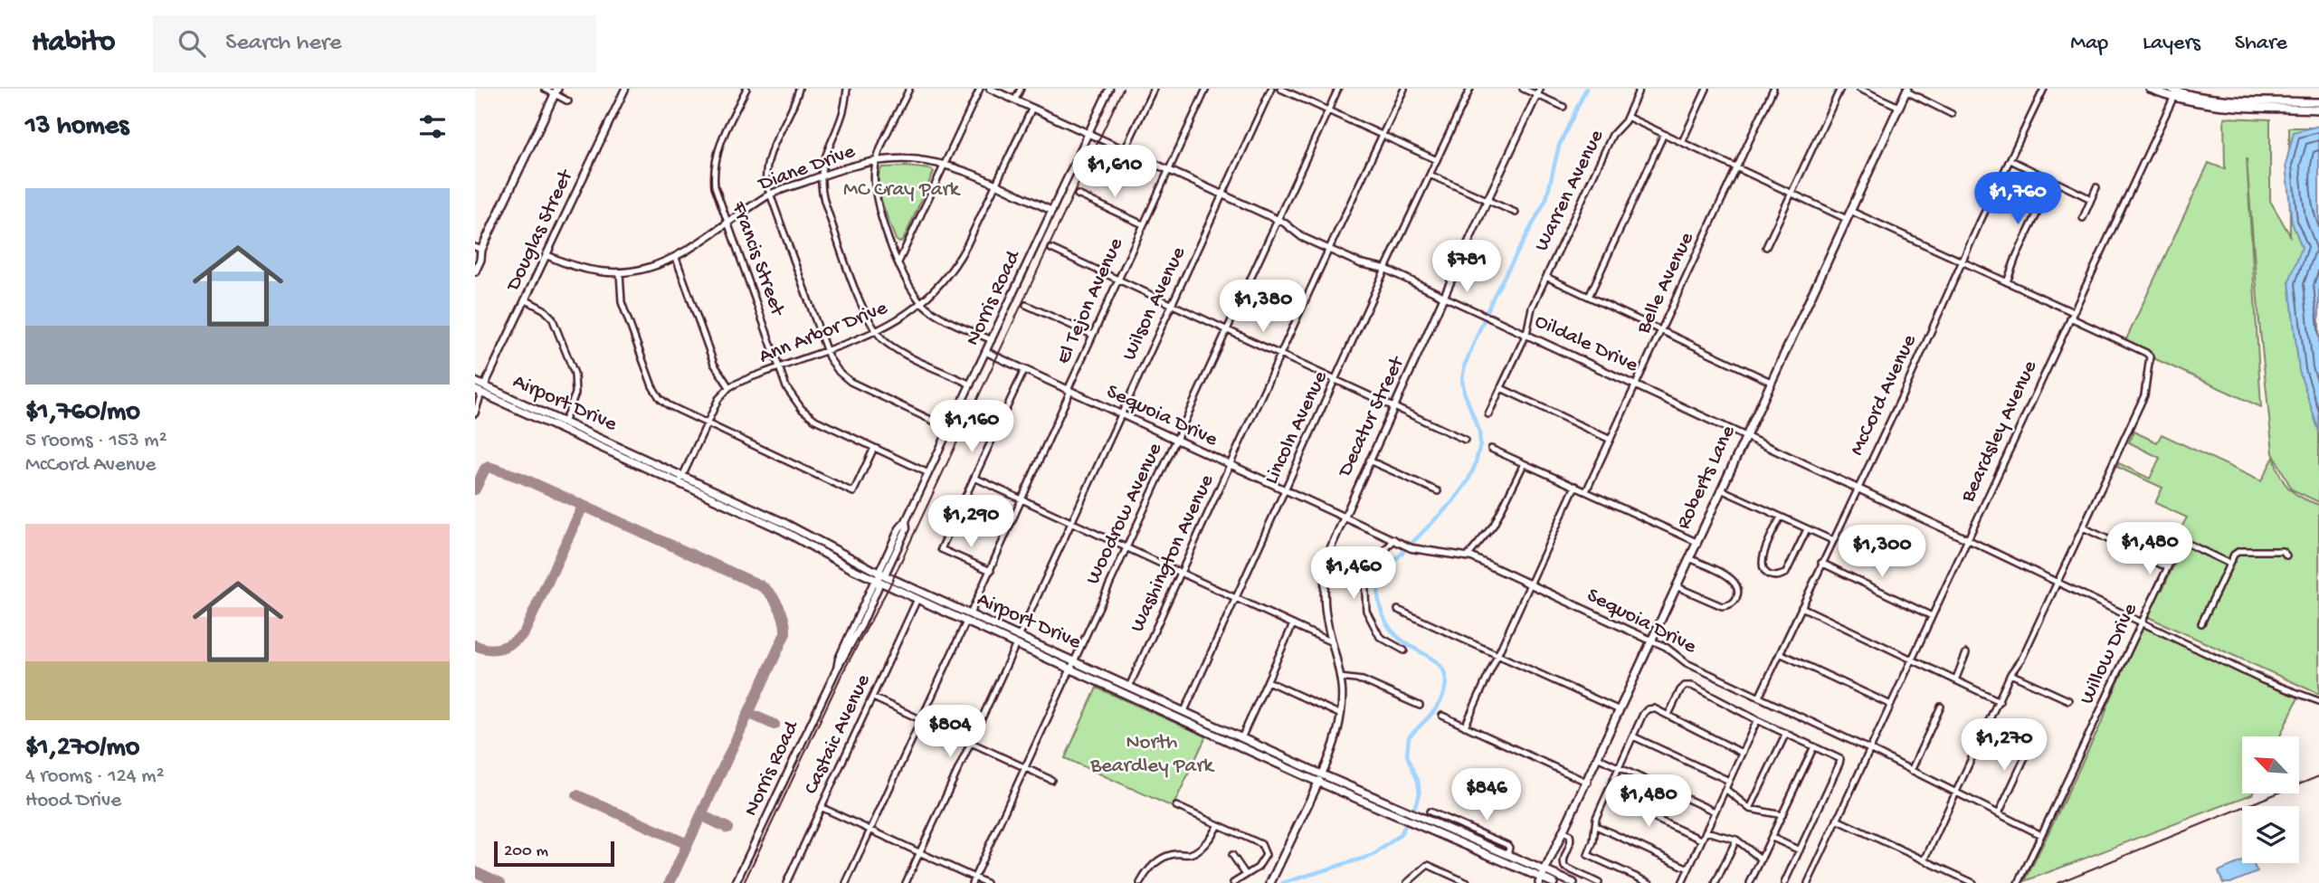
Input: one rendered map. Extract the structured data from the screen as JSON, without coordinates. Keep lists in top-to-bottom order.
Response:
{
  "streets": {
    "main road": ["Airport Drive", "Roberts Lane"],
    "street": [
      "Diane Drive",
      "Warren Avenue",
      "Douglas Street",
      "Francis Street",
      "Belle Avenue",
      "Norris Road",
      "El Tejon Avenue",
      "Wilson Avenue",
      "Ann Arbor Drive",
      "Oildale Drive",
      "McCord Avenue",
      "Sequoia Drive",
      "Decatur Street",
      "Lincoln Avenue",
      "Beardsley Avenue",
      "Woodrow Avenue",
      "Washington Avenue",
      "Willow Drive",
      "Castaic Avenue"
    ]
  },
  "crossings": [
    ["Diane Drive", "Douglas Street"],
    ["Diane Drive", "Francis Street"],
    ["Diane Drive", "Norris Road"],
    ["Diane Drive", "Ann Arbor Drive"],
    ["Warren Avenue", "Oildale Drive"],
    ["Douglas Street", "Airport Drive"],
    ["Francis Street", "Norris Road"],
    ["Francis Street", "Ann Arbor Drive"],
    ["Belle Avenue", "Oildale Drive"],
    ["Norris Road", "Oildale Drive"],
    ["Norris Road", "Airport Drive"],
    ["Norris Road", "Sequoia Drive"],
    ["El Tejon Avenue", "Oildale Drive"],
    ["El Tejon Avenue", "Airport Drive"],
    ["El Tejon Avenue", "Sequoia Drive"],
    ["Wilson Avenue", "Oildale Drive"],
    ["Wilson Avenue", "Airport Drive"],
    ["Wilson Avenue", "Sequoia Drive"],
    ["Ann Arbor Drive", "Oildale Drive"],
    ["Oildale Drive", "McCord Avenue"],
    ["Oildale Drive", "Decatur Street"],
    ["Oildale Drive", "Lincoln Avenue"],
    ["Oildale Drive", "Beardsley Avenue"],
    ["Oildale Drive", "Roberts Lane"],
    ["Oildale Drive", "Woodrow Avenue"],
    ["Oildale Drive", "Washington Avenue"],
    ["McCord Avenue", "Sequoia Drive"],
    ["Airport Drive", "Decatur Street"],
    ["Airport Drive", "Lincoln Avenue"],
    ["Airport Drive", "Roberts Lane"],
    ["Airport Drive", "Woodrow Avenue"],
    ["Airport Drive", "Washington Avenue"],
    ["Airport Drive", "Castaic Avenue"],
    ["Sequoia Drive", "Decatur Street"],
    ["Sequoia Drive", "Lincoln Avenue"],
    ["Sequoia Drive", "Beardsley Avenue"],
    ["Sequoia Drive", "Roberts Lane"],
    ["Sequoia Drive", "Woodrow Avenue"],
    ["Sequoia Drive", "Washington Avenue"],
    ["Sequoia Drive", "Willow Drive"]
  ],
  "parks": ["MC Cray Park", "North Beardley Park"],
  "scale_bar": "200 m",
  "north": "top left",
  "page": {
    "header": "Habito",
    "search": "Search here",
    "nav": ["Map", "Layers", "Share"],
    "heading": "13 homes",
    "price": [
      "$1,610",
      "$1,760",
      "$781",
      "$1,380",
      "$1,160",
      "$1,290",
      "$1,480",
      "$1,300",
      "$1,460",
      "$804",
      "$1,270",
      "$846",
      "$1,480"
    ],
    "list": [
      {
        "name": "$1,760/mo",
        "note": "5 rooms · 153 m² · McCord Avenue"
      },
      {
        "name": "$1,270/mo",
        "note": "4 rooms · 124 m² · Hood Drive"
      }
    ],
    "scale": "200 m"
  }
}
